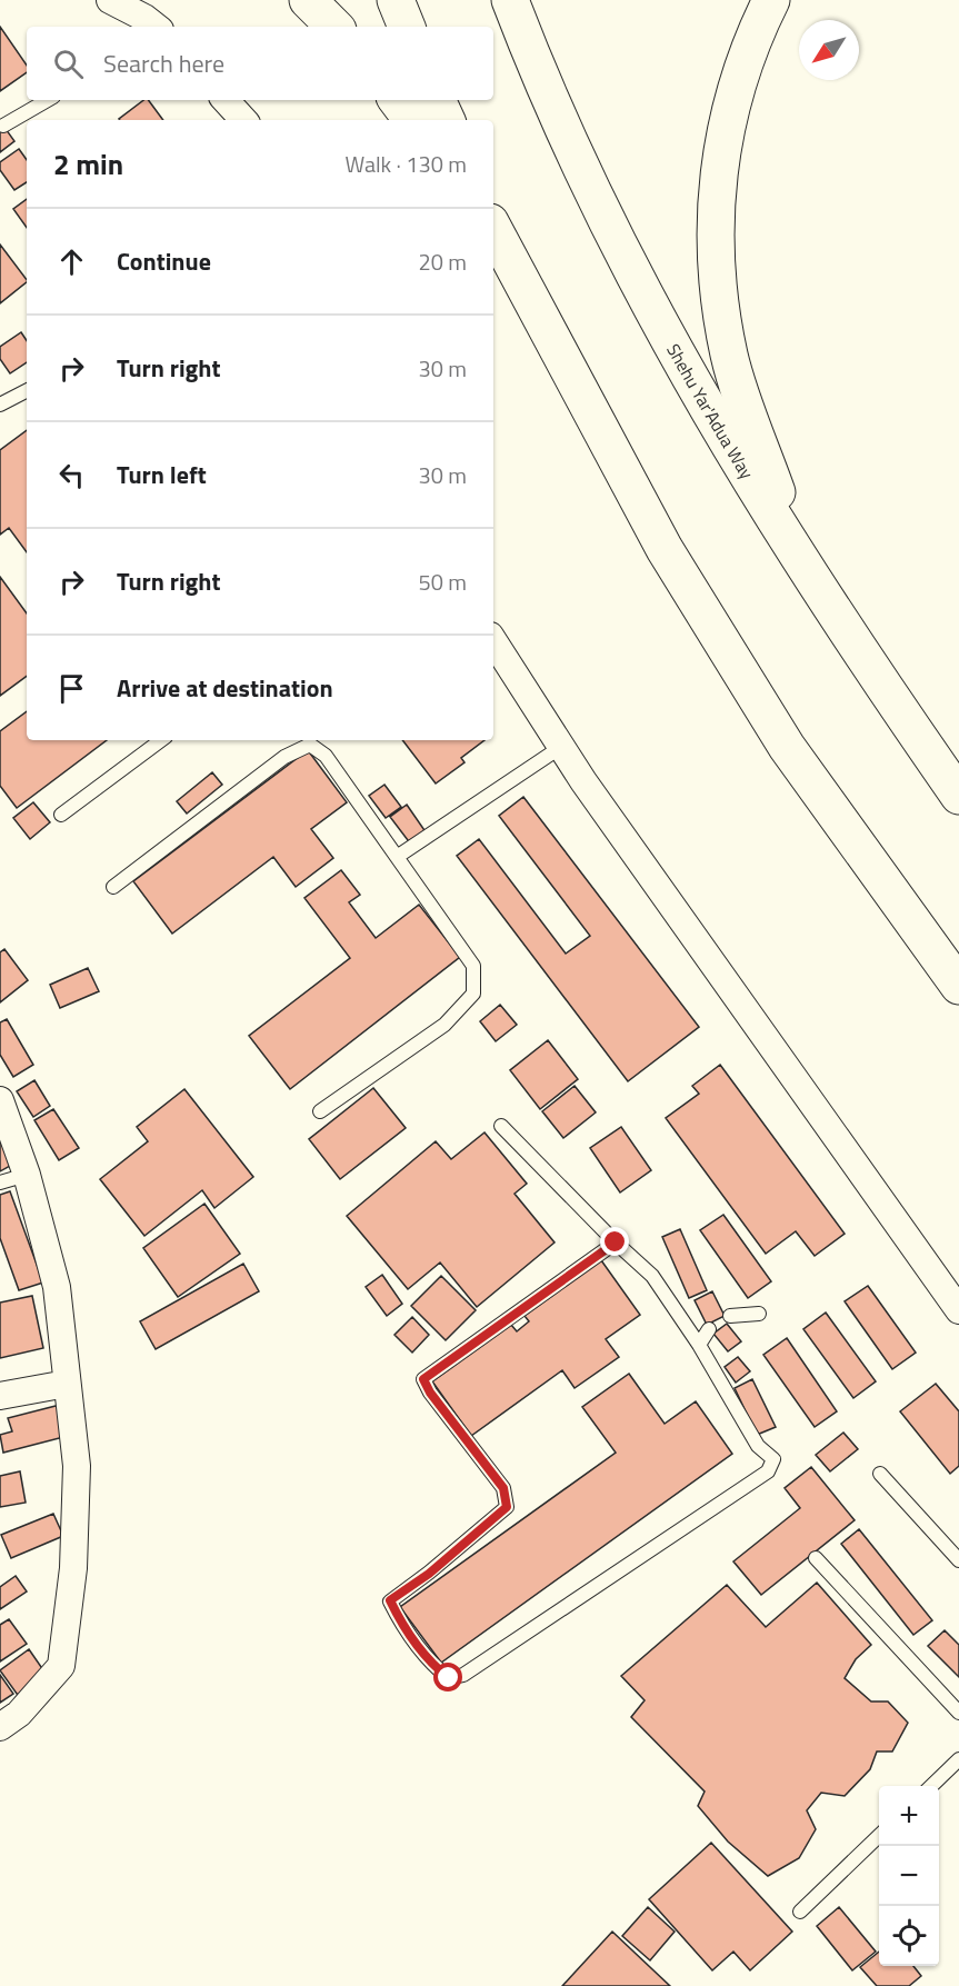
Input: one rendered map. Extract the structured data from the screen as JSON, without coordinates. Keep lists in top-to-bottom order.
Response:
{
  "streets": {
    "highway": ["Shehu Yar'Adua Way"]
  },
  "north": "bottom left",
  "page": {
    "search": "Search here",
    "heading": ["2 min", "Walk · 130 m"],
    "list": [
      ["Continue", "20 m"],
      ["Turn right", "30 m"],
      ["Turn left", "30 m"],
      ["Turn right", "50 m"],
      "Arrive at destination"
    ],
    "map_buttons": ["+", "−"]
  }
}
